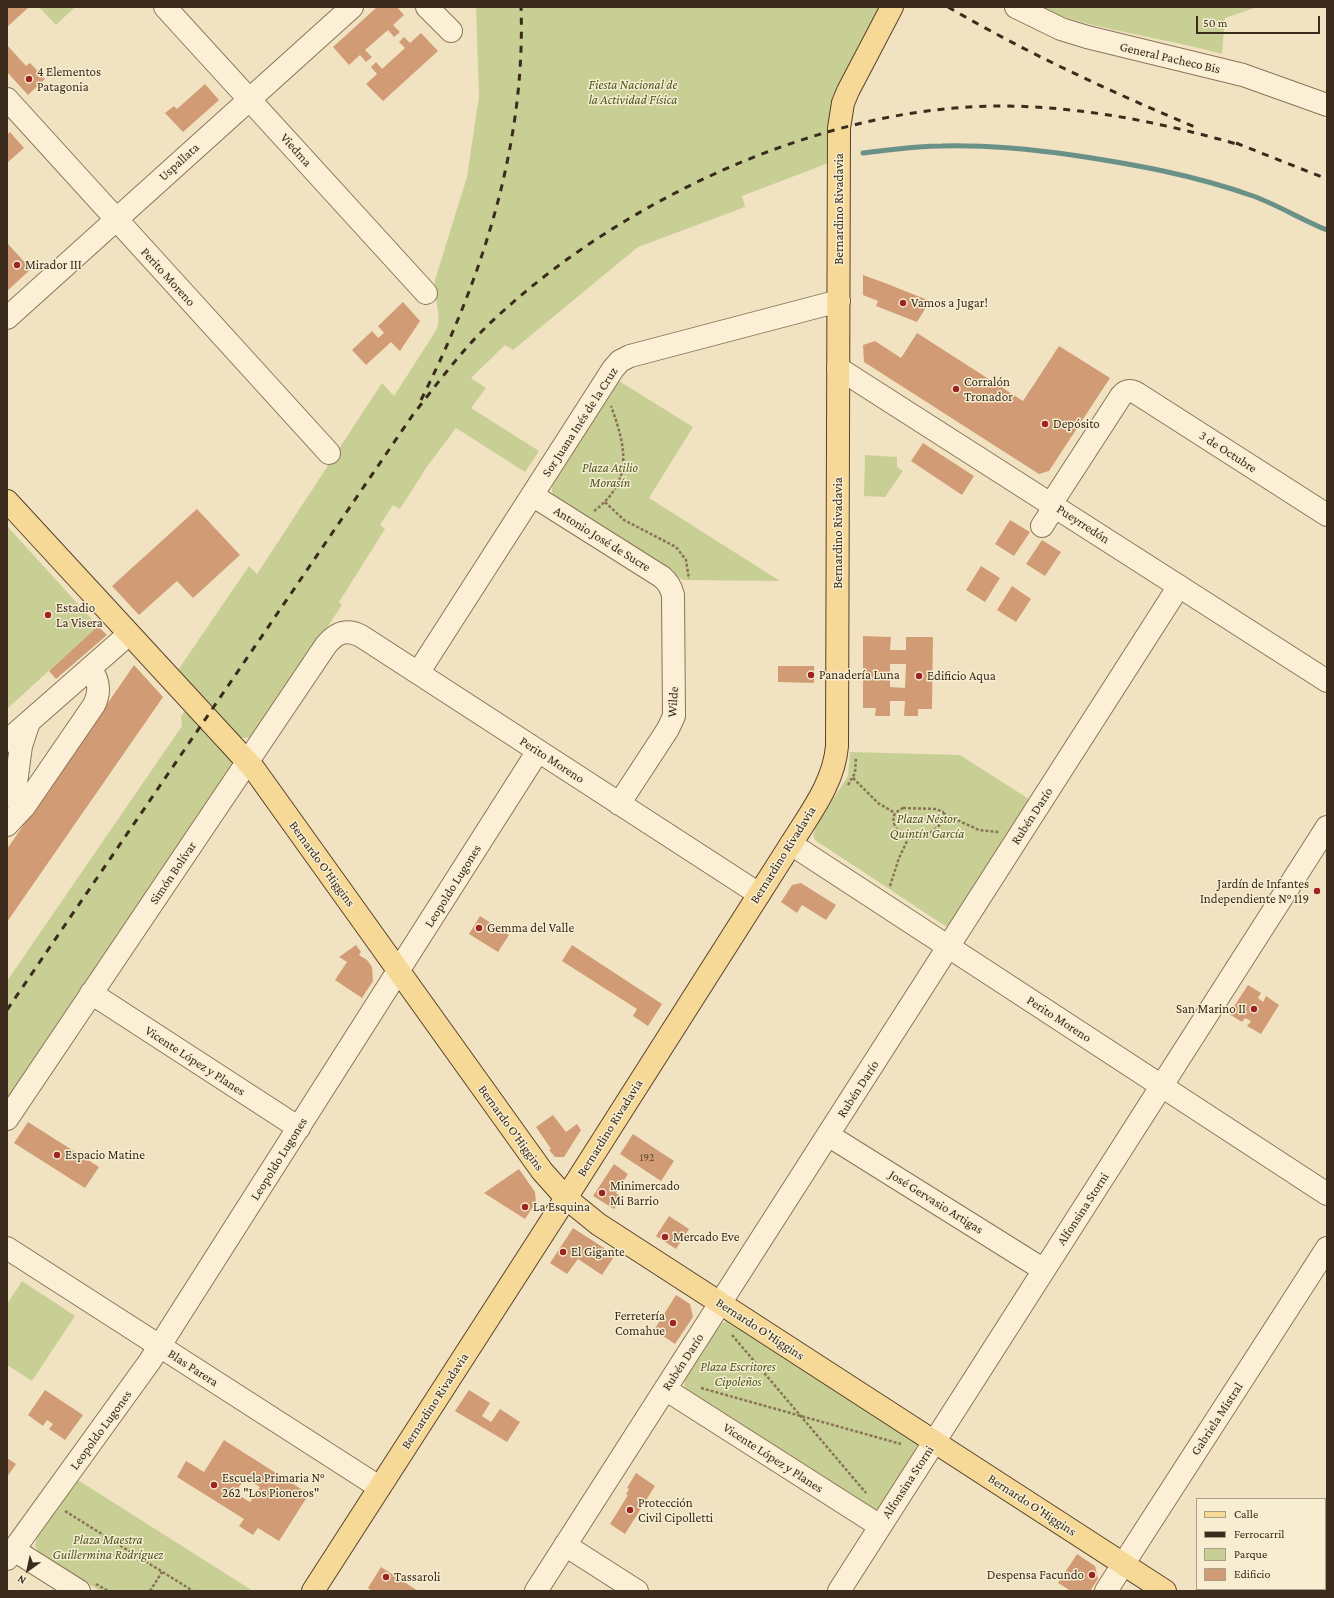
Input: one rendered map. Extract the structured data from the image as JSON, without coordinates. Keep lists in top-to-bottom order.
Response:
{
  "streets": {
    "main road": ["Bernardino Rivadavia", "Bernardo O'Higgins"],
    "street": [
      "General Pacheco Bis",
      "Viedma",
      "Uspallata",
      "Perito Moreno",
      "Sor Juana Inés de la Cruz",
      "3 de Octubre",
      "Pueyrredón",
      "Antonio José de Sucre",
      "Wilde",
      "Rubén Darío",
      "Simón Bolívar",
      "Leopoldo Lugones",
      "Vicente López y Planes",
      "José Gervasio Artigas",
      "Alfonsina Storni",
      "Blas Parera",
      "Gabriela Mistral"
    ]
  },
  "crossings": [
    ["Viedma", "Uspallata"],
    ["Uspallata", "Perito Moreno"],
    ["Bernardino Rivadavia", "Perito Moreno"],
    ["Bernardino Rivadavia", "Sor Juana Inés de la Cruz"],
    ["Bernardino Rivadavia", "Pueyrredón"],
    ["Bernardino Rivadavia", "Bernardo O'Higgins"],
    ["Bernardino Rivadavia", "Blas Parera"],
    ["Perito Moreno", "Sor Juana Inés de la Cruz"],
    ["Perito Moreno", "Wilde"],
    ["Perito Moreno", "Rubén Darío"],
    ["Perito Moreno", "Simón Bolívar"],
    ["Perito Moreno", "Leopoldo Lugones"],
    ["Perito Moreno", "Alfonsina Storni"],
    ["Sor Juana Inés de la Cruz", "Antonio José de Sucre"],
    ["3 de Octubre", "Pueyrredón"],
    ["Pueyrredón", "Rubén Darío"],
    ["Antonio José de Sucre", "Wilde"],
    ["Rubén Darío", "Bernardo O'Higgins"],
    ["Rubén Darío", "Vicente López y Planes"],
    ["Rubén Darío", "José Gervasio Artigas"],
    ["Bernardo O'Higgins", "Simón Bolívar"],
    ["Bernardo O'Higgins", "Leopoldo Lugones"],
    ["Bernardo O'Higgins", "Alfonsina Storni"],
    ["Bernardo O'Higgins", "Gabriela Mistral"],
    ["Simón Bolívar", "Vicente López y Planes"],
    ["Leopoldo Lugones", "Vicente López y Planes"],
    ["Leopoldo Lugones", "Blas Parera"],
    ["Vicente López y Planes", "Alfonsina Storni"],
    ["José Gervasio Artigas", "Alfonsina Storni"]
  ],
  "parks": [
    "Fiesta Nacional de la Actividad Física",
    "Plaza Atilio Morasín",
    "Plaza Néstor Quintín García",
    "Plaza Escritores Cipoleños",
    "Plaza Maestra Guillermina Rodríguez"
  ],
  "places": [
    "4 Elementos Patagonia",
    "Mirador III",
    "Vamos a Jugar!",
    "Corralón Tronador",
    "Depósito",
    "Estadio La Visera",
    "Panadería Luna",
    "Edificio Aqua",
    "Jardín de Infantes Independiente N° 119",
    "Gemma del Valle",
    "San Marino II",
    "Espacio Matine",
    "Minimercado Mi Barrio",
    "La Esquina",
    "Mercado Eve",
    "El Gigante",
    "Ferretería Comahue",
    "Escuela Primaria N° 262 \"Los Pioneros\"",
    "Protección Civil Cipolletti",
    "Despensa Facundo",
    "Tassaroli"
  ],
  "house_numbers": ["192"],
  "legend": [
    "Calle",
    "Ferrocarril",
    "Parque",
    "Edificio"
  ],
  "scale_bar": "50 m",
  "north": "bottom left"
}
